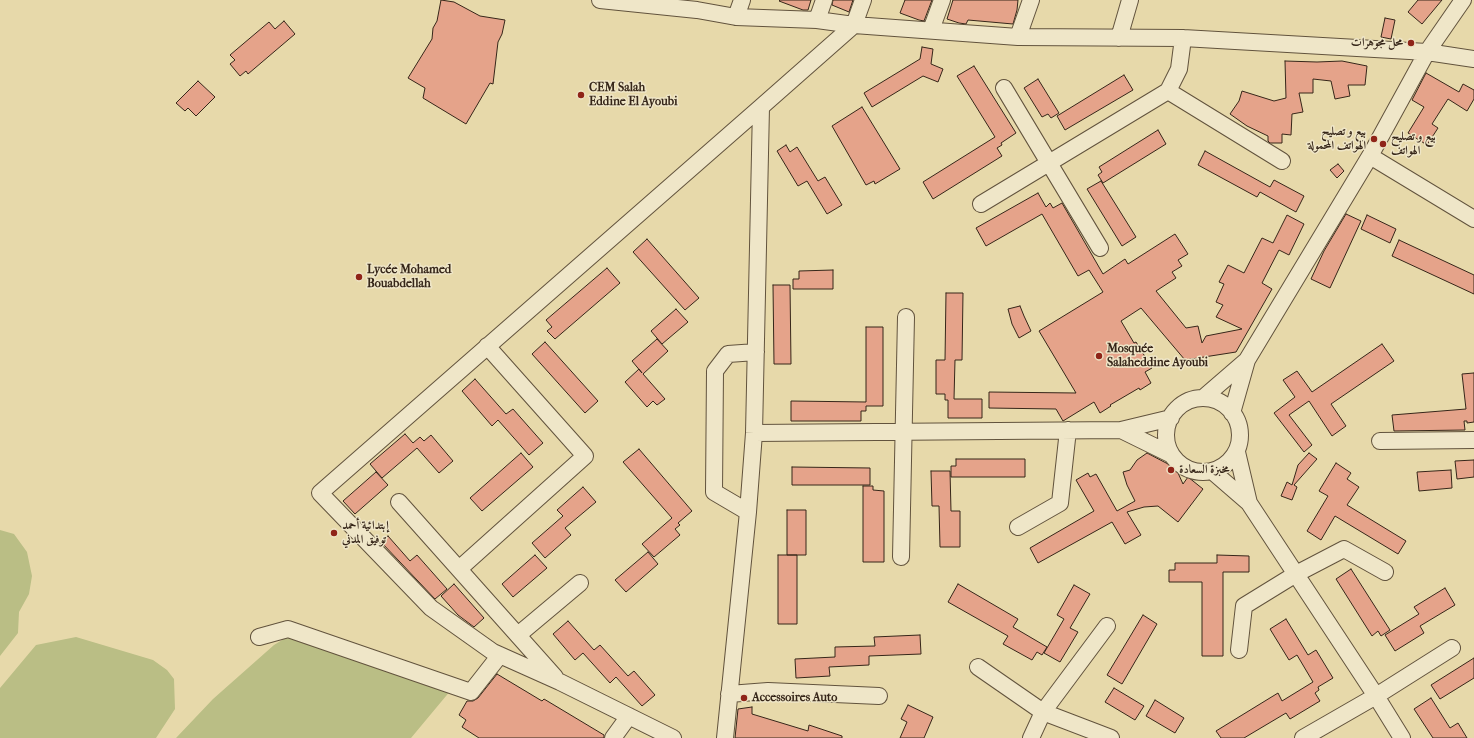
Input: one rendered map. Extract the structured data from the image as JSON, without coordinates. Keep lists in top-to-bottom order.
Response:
{
  "places": [
    "محل مجوهرات",
    "CEM Salah Eddine El Ayoubi",
    "بيع و تصليح الهواتف المحمولة",
    "بيع و تصليح الهواتف",
    "Lycée Mohamed Bouabdellah",
    "Mosquée Salaheddine Ayoubi",
    "مخبزة السعادة",
    "إبتدائية أحمد توفيق المدني",
    "Accessoires Auto"
  ]
}
